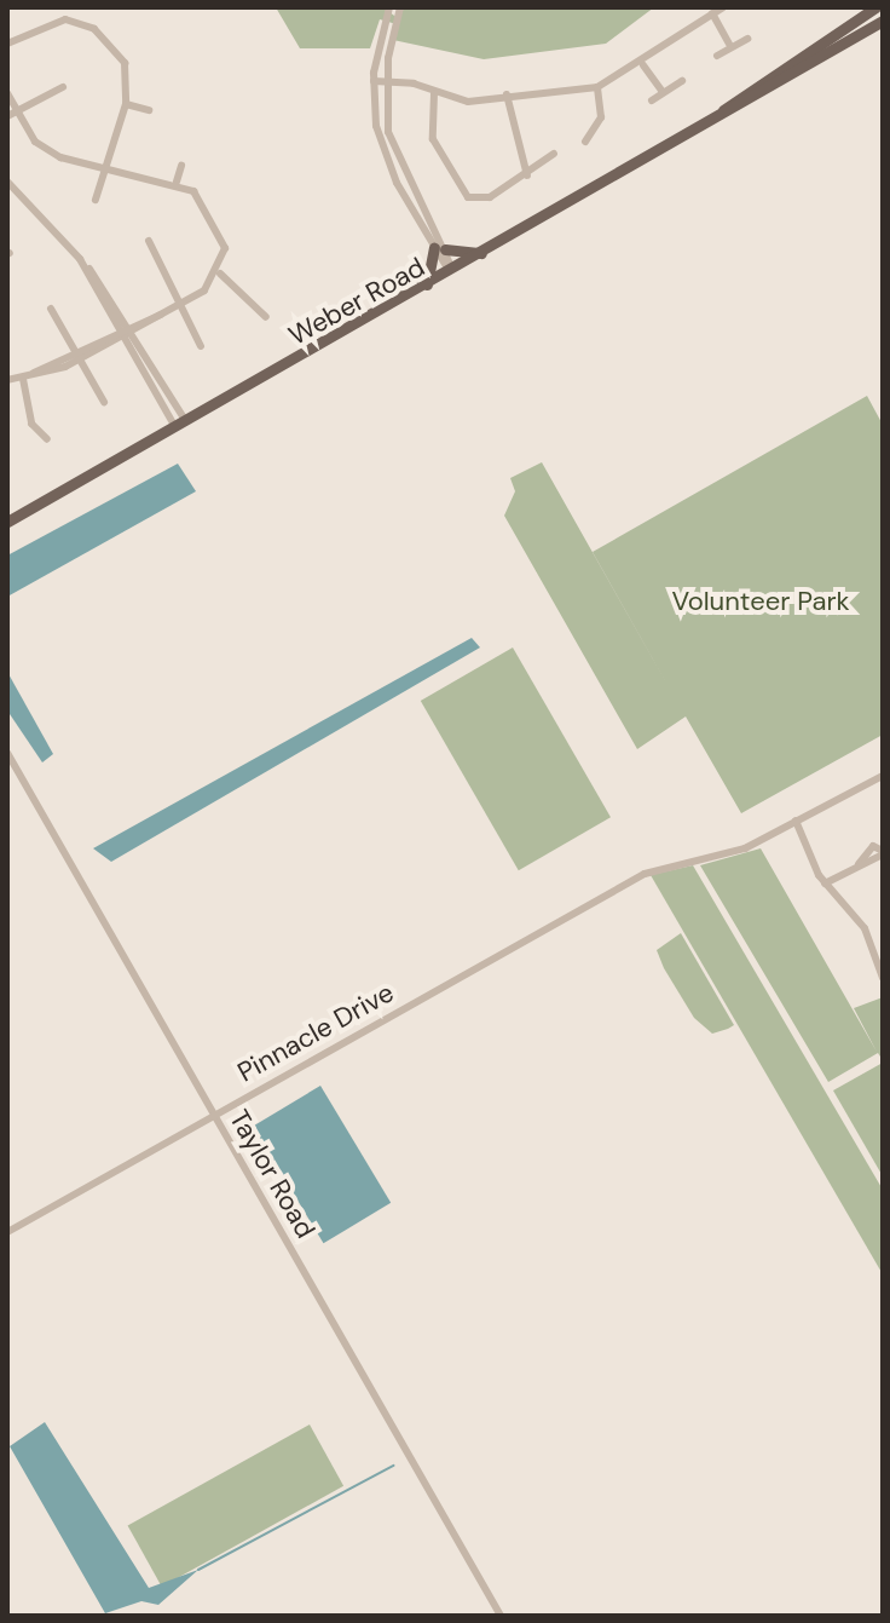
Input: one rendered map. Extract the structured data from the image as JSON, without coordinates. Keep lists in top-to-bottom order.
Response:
{
  "streets": {
    "main road": ["Weber Road"],
    "street": ["Pinnacle Drive", "Taylor Road"]
  },
  "crossings": [
    ["Pinnacle Drive", "Taylor Road"]
  ],
  "parks": ["Volunteer Park"]
}
